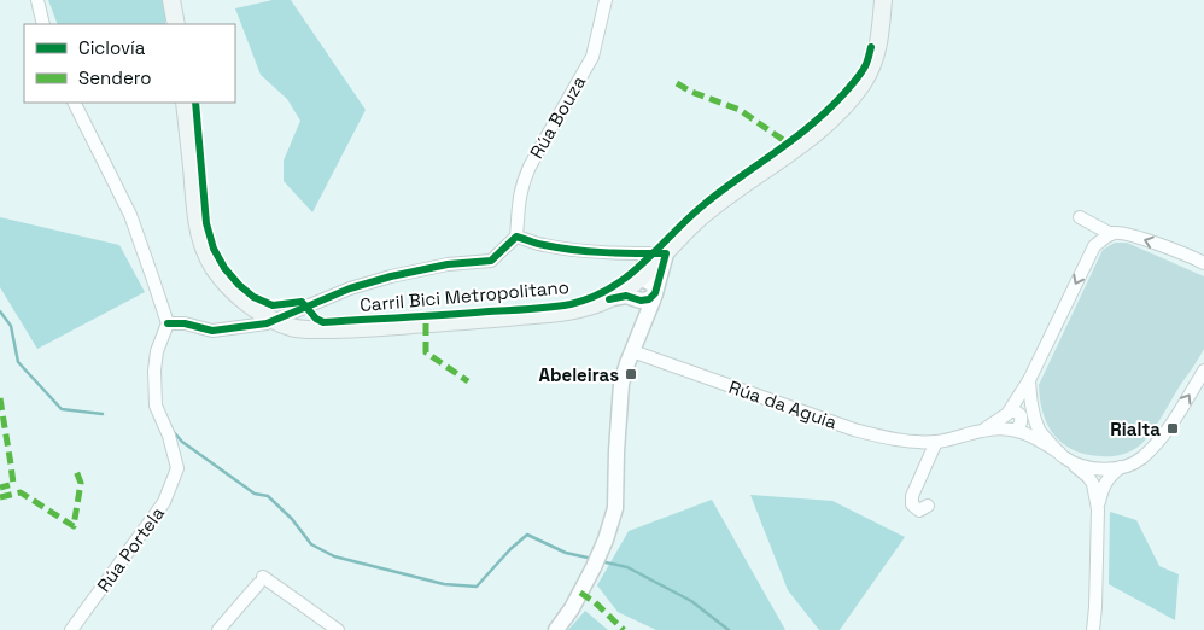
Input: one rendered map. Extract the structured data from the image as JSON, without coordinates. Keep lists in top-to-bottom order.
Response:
{
  "streets": {
    "street": ["Rúa Bouza", "Rúa da Aguia", "Rúa Portela"],
    "cycle path": ["Carril Bici Metropolitano"]
  },
  "places": {
    "transit": ["Abeleiras", "Rialta"]
  },
  "legend": ["Ciclovía", "Sendero"]
}
